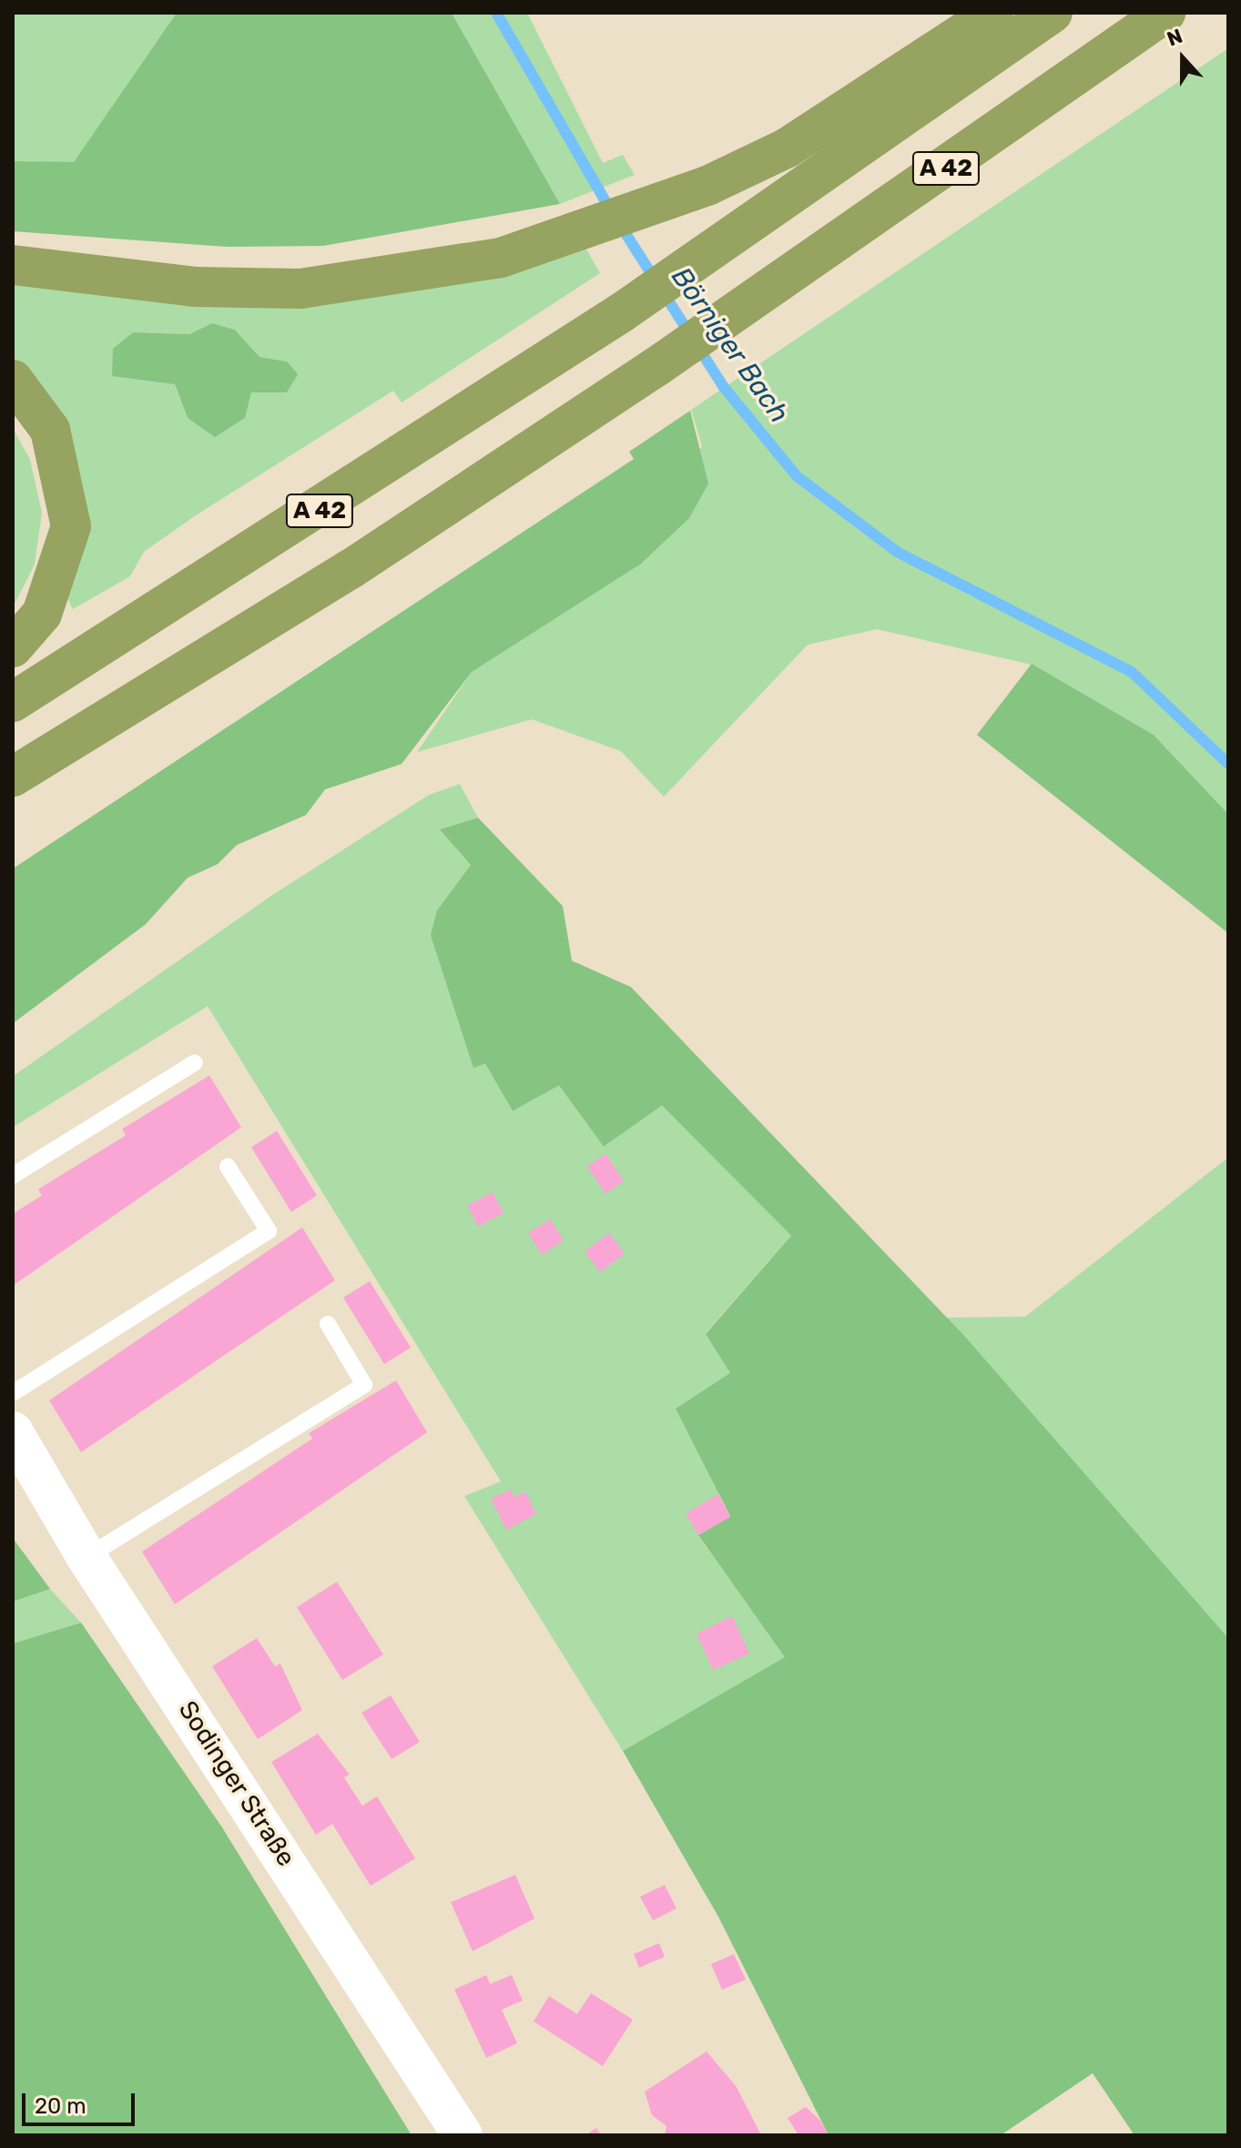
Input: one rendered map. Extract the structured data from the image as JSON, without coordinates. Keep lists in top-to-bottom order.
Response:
{
  "streets": {
    "highway": ["A 42"],
    "main road": ["Sodinger Straße"]
  },
  "water": ["Börniger Bach"],
  "scale_bar": "20 m",
  "north": "top"
}
